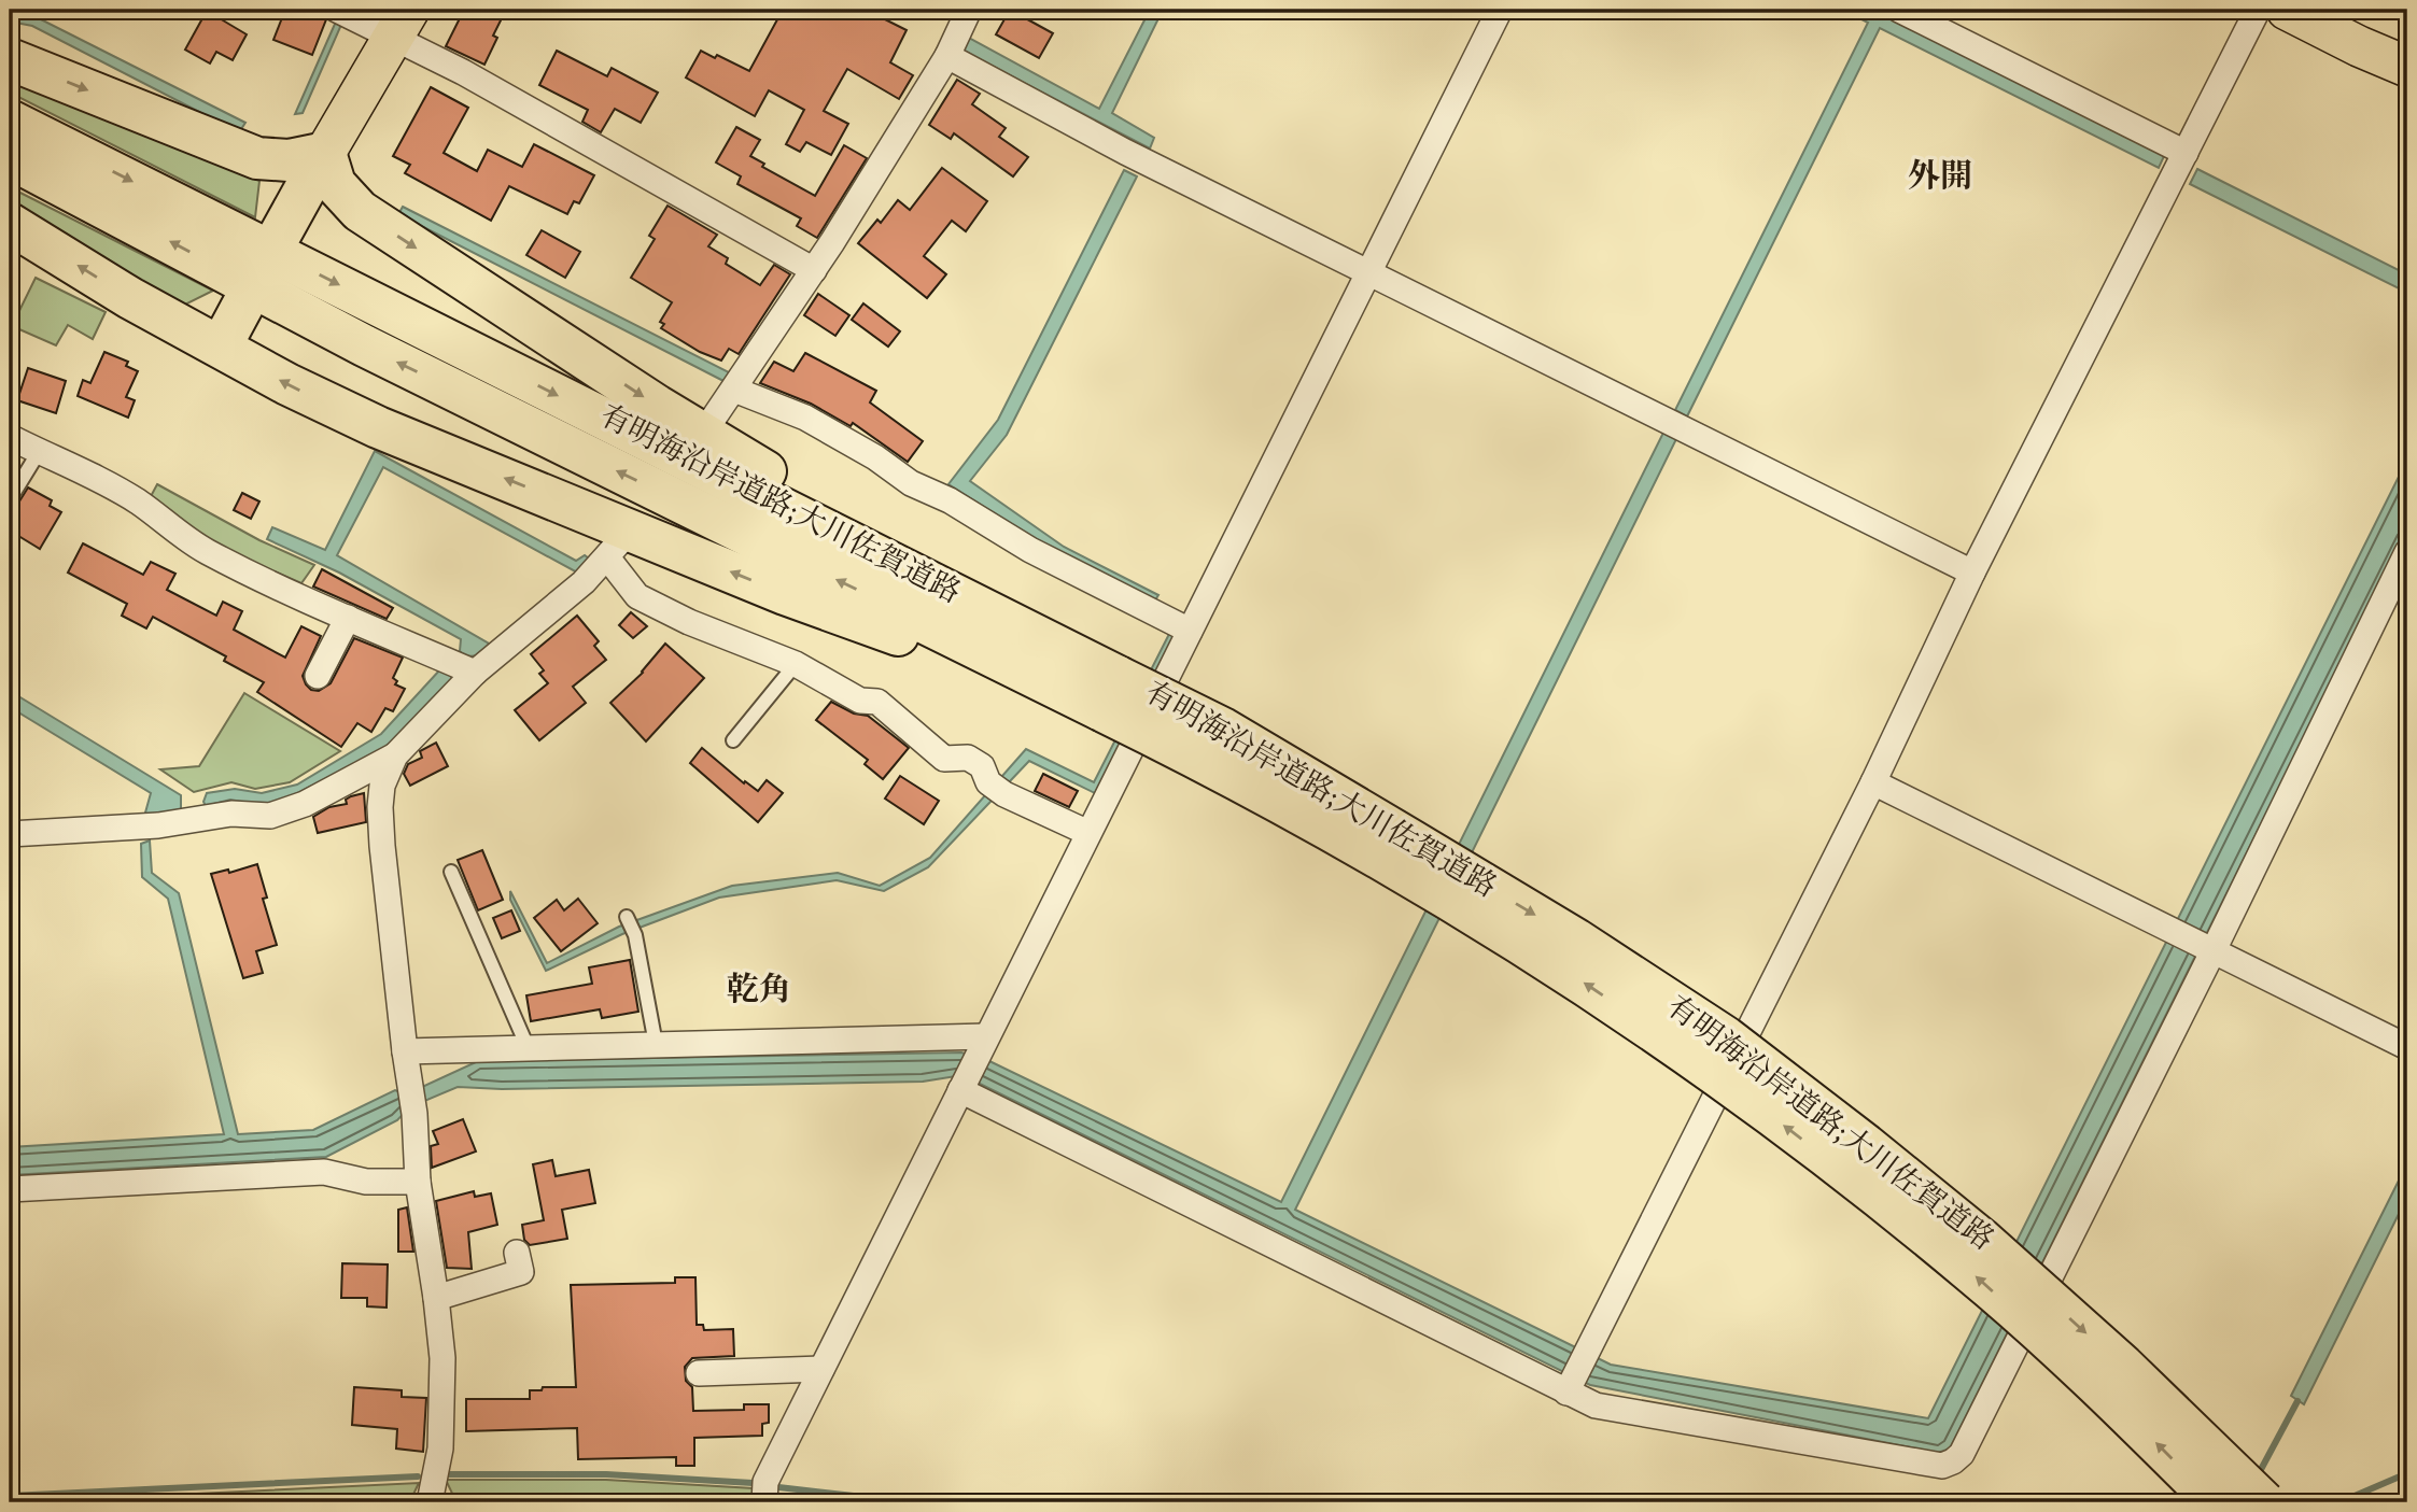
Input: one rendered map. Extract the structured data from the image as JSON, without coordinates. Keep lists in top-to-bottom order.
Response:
{
  "streets": {
    "highway": ["有明海沿岸道路;大川佐賀道路"]
  },
  "districts": ["外開", "乾角"]
}
